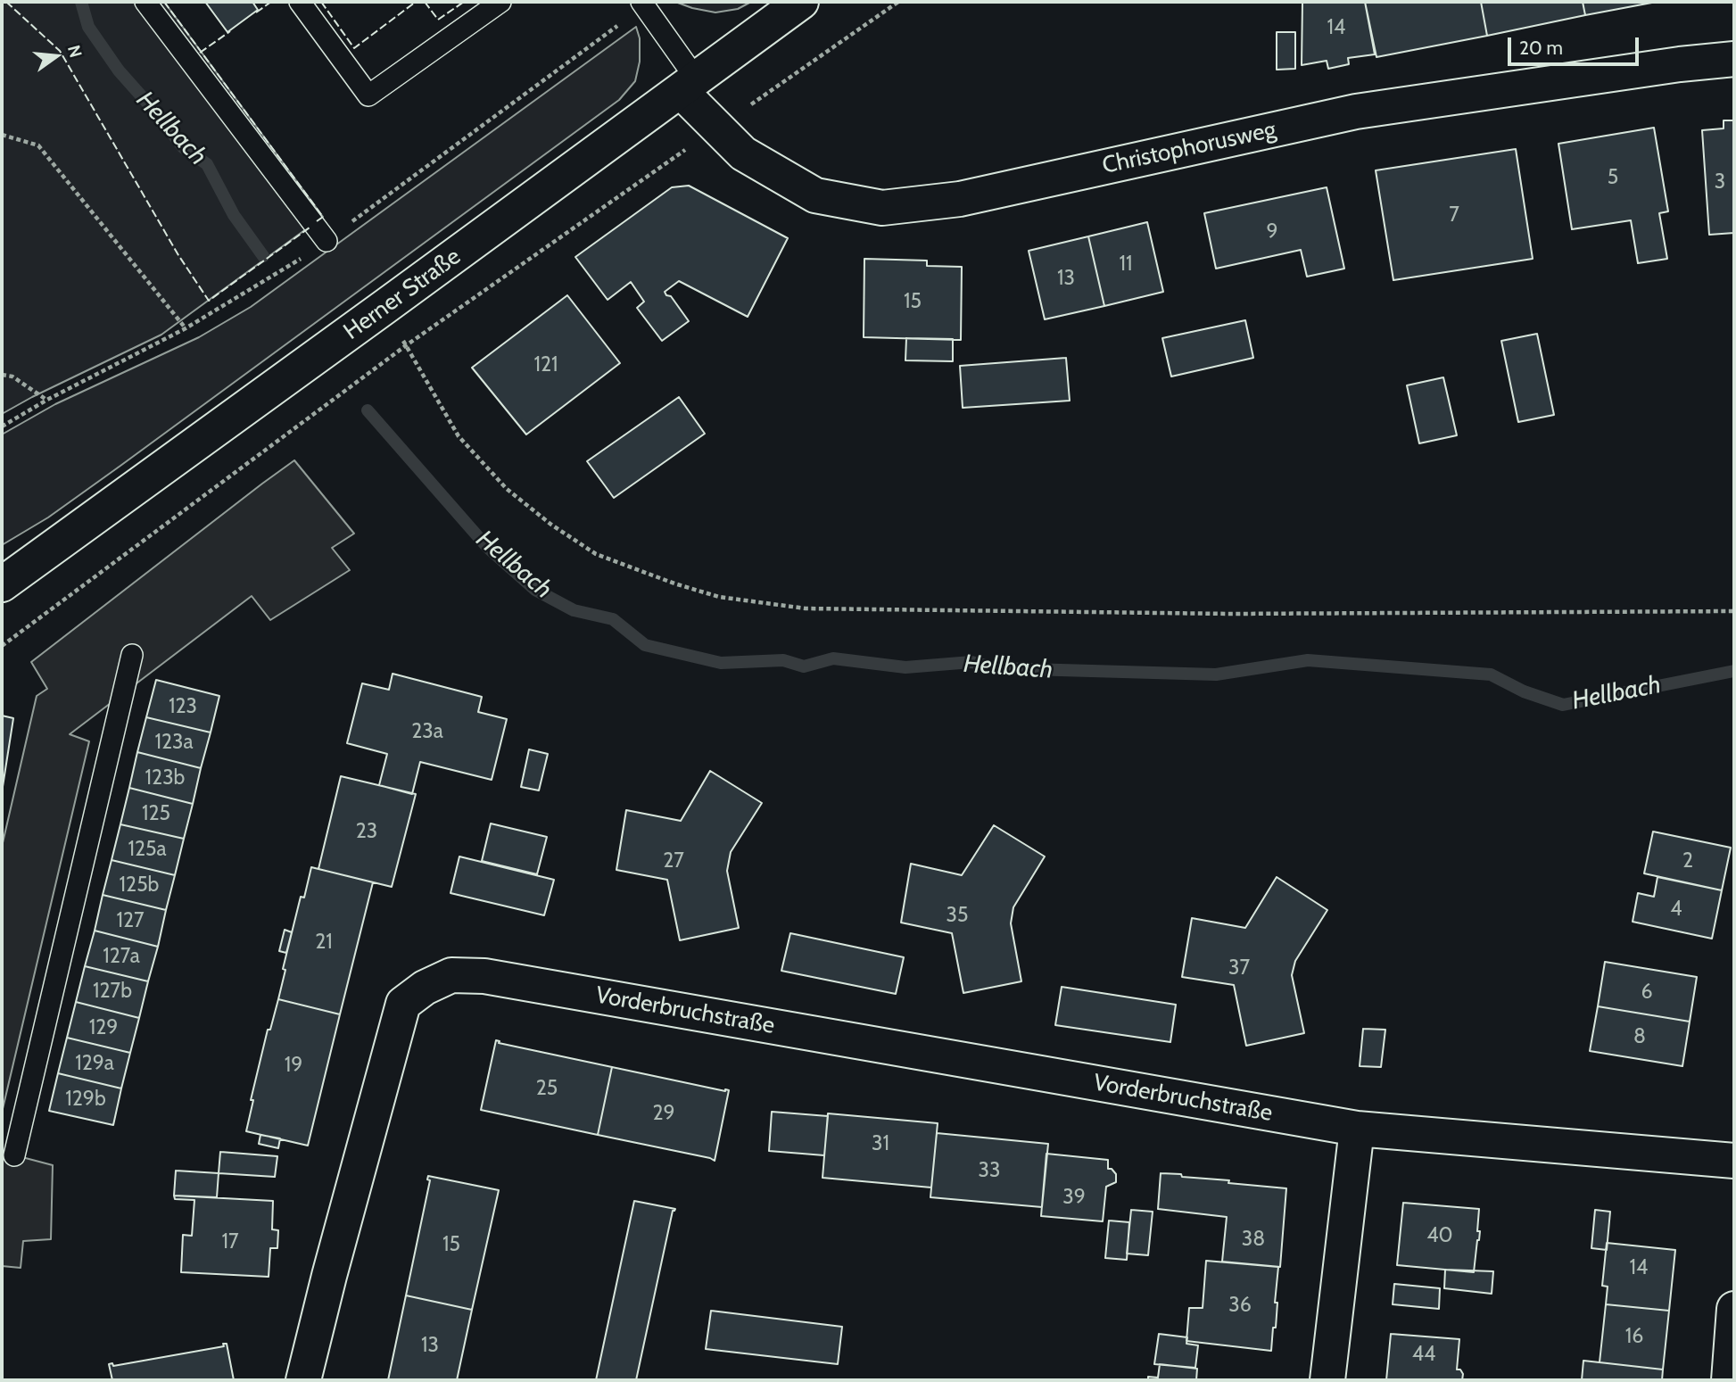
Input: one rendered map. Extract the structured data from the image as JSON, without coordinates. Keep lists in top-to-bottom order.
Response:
{
  "streets": {
    "street": ["Christophorusweg", "Herner Straße", "Vorderbruchstraße"]
  },
  "crossings": [
    ["Christophorusweg", "Herner Straße"]
  ],
  "water": ["Hellbach"],
  "house_numbers": [
    "14",
    "5",
    "3",
    "7",
    "9",
    "11",
    "13",
    "15",
    "121",
    "123",
    "23a",
    "123a",
    "123b",
    "125",
    "23",
    "125a",
    "27",
    "2",
    "125b",
    "4",
    "35",
    "127",
    "21",
    "127a",
    "37",
    "127b",
    "6",
    "129",
    "8",
    "129a",
    "19",
    "25",
    "129b",
    "29",
    "31",
    "33",
    "39",
    "40",
    "38",
    "17",
    "15",
    "14",
    "36",
    "16",
    "13",
    "44"
  ],
  "scale_bar": "20 m",
  "north": "right"
}
